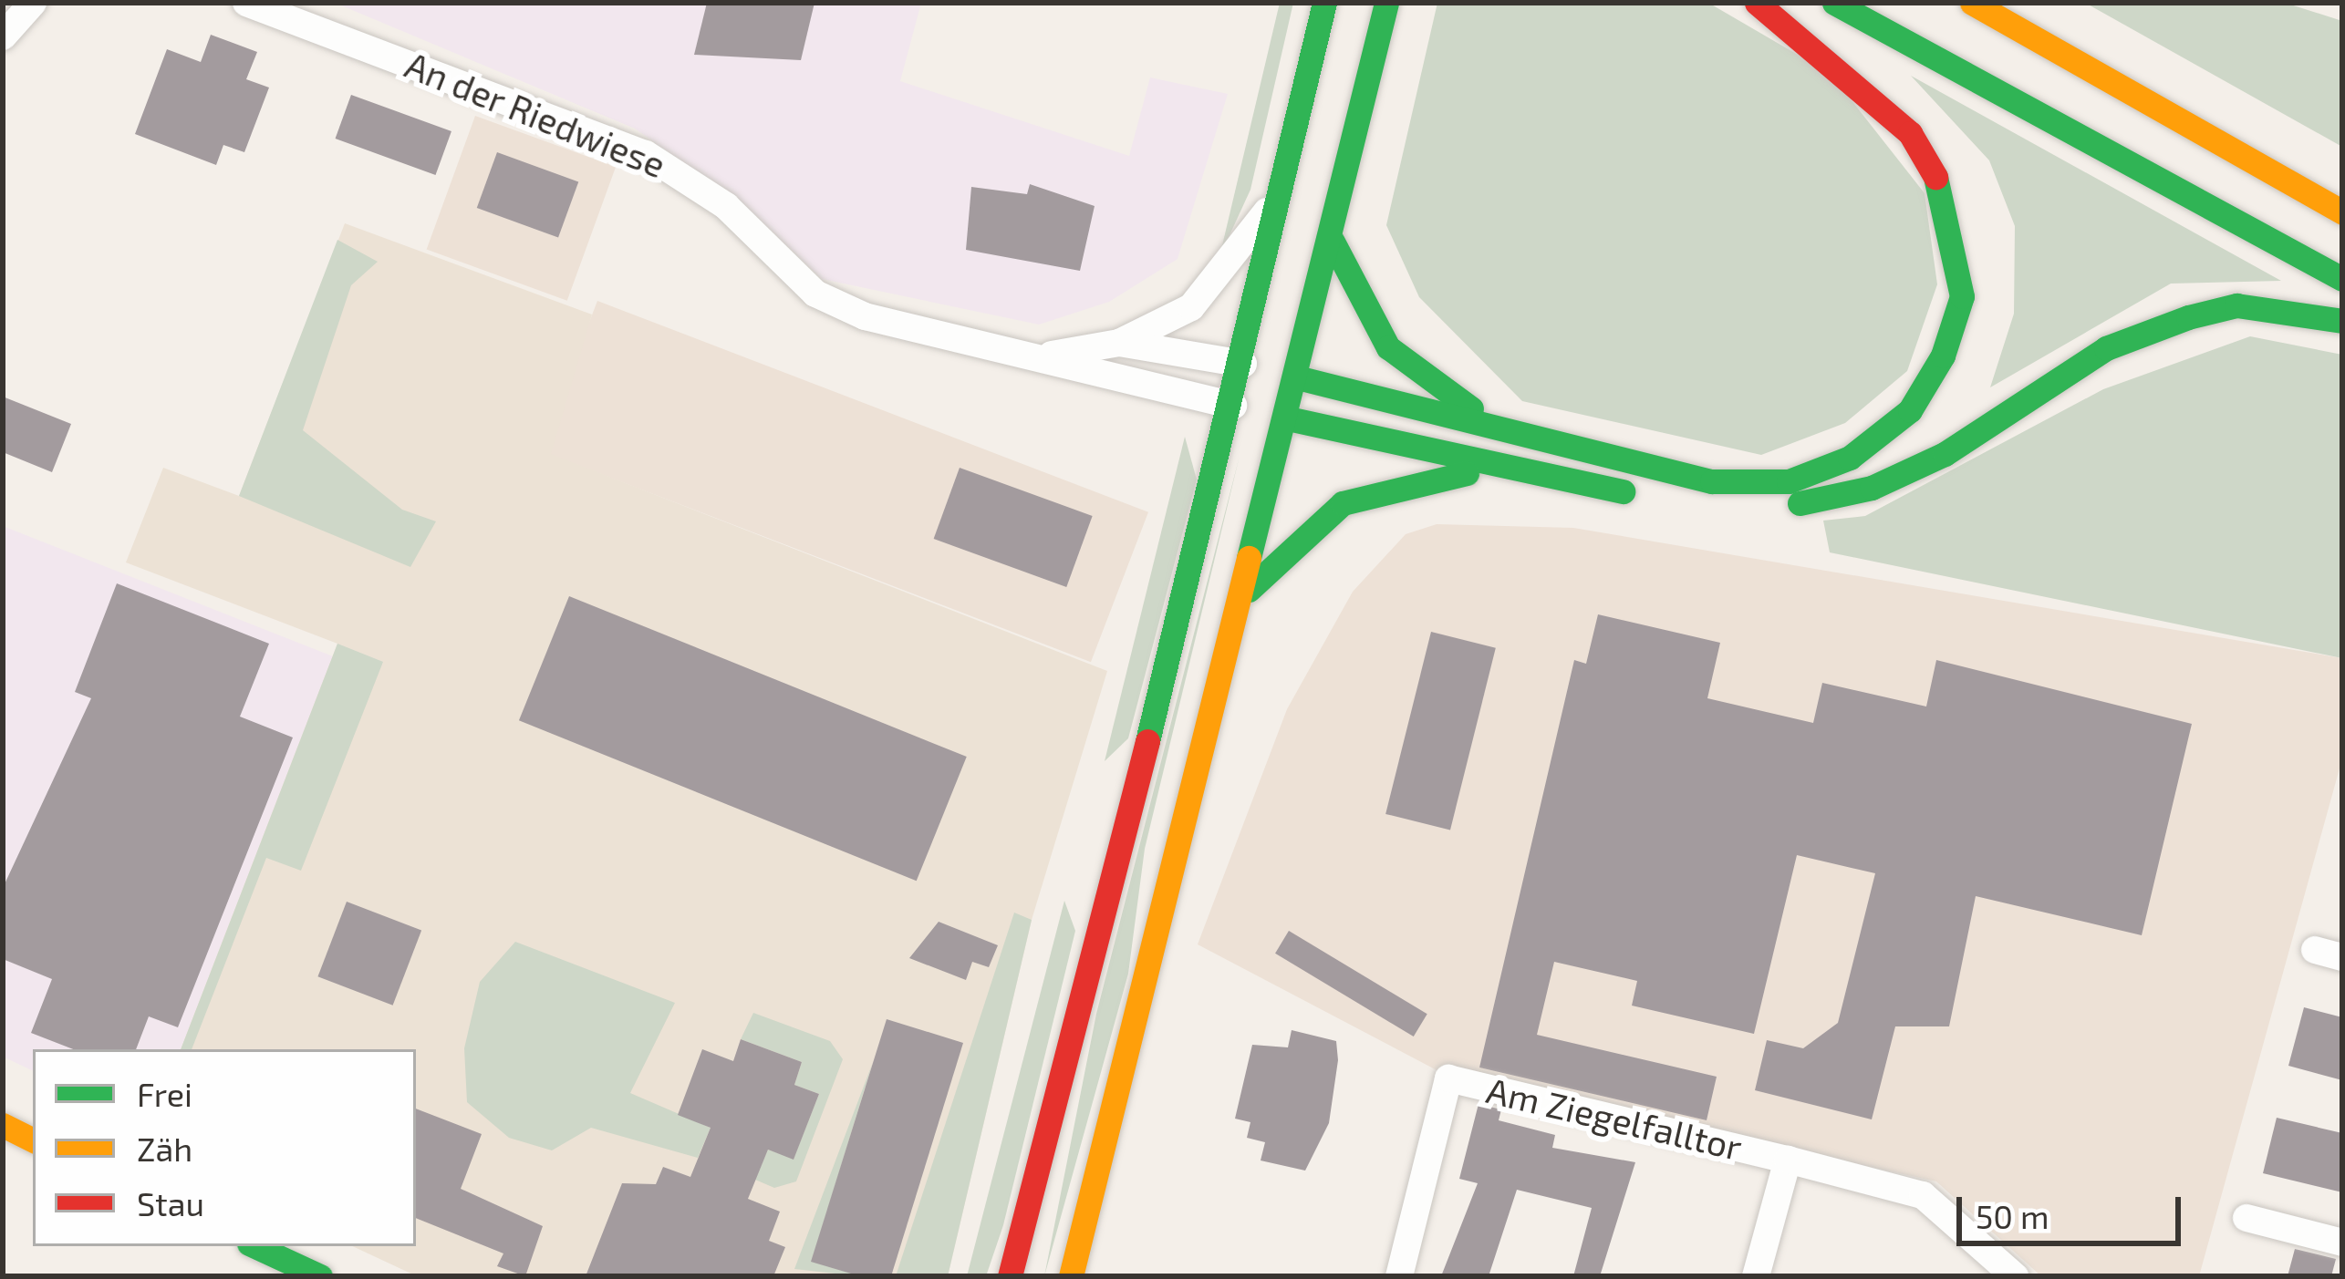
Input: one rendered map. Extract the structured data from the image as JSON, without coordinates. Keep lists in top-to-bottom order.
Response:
{
  "streets": {
    "street": ["An der Riedwiese", "Am Ziegelfalltor"]
  },
  "legend": ["Frei", "Zäh", "Stau"],
  "scale_bar": "50 m"
}
